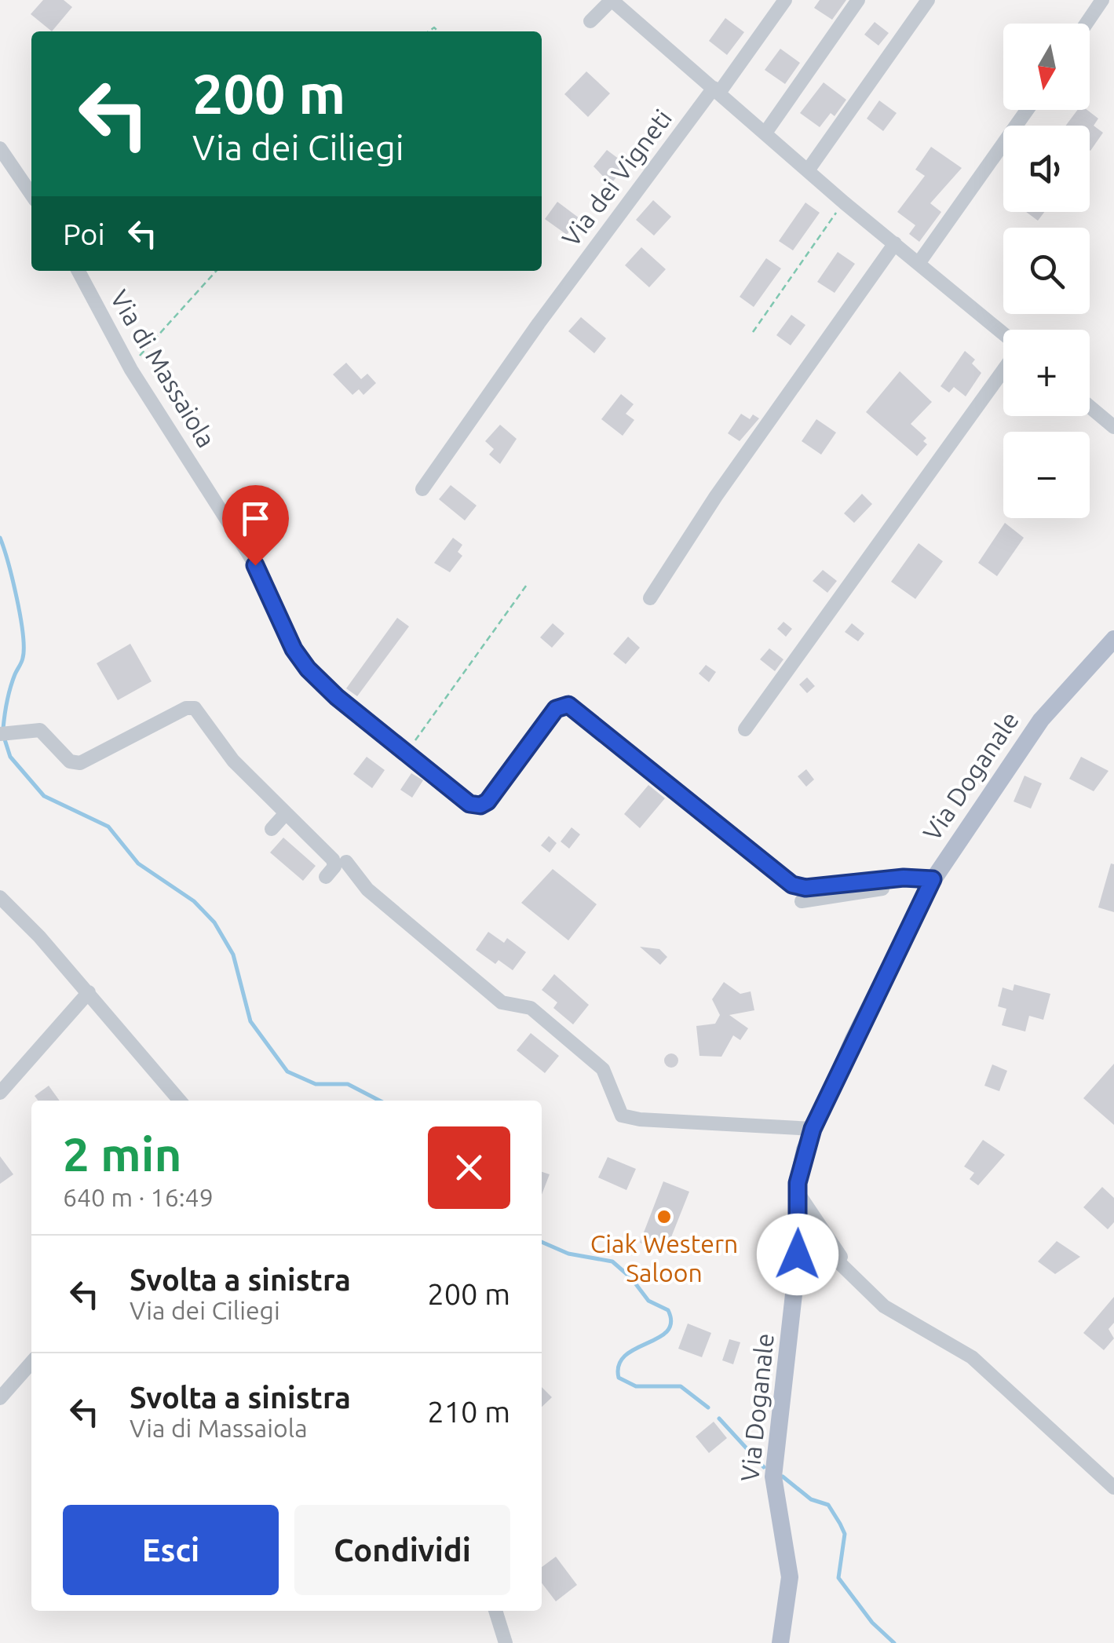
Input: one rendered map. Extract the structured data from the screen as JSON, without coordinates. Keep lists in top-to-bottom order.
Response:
{
  "streets": {
    "main road": ["Via Doganale"],
    "street": ["Via dei Vigneti", "Via di Massaiola"]
  },
  "crossings": [
    ["Via di Massaiola", "Via Doganale"]
  ],
  "places": ["Ciak Western Saloon"],
  "north": "bottom",
  "page": {
    "map_buttons": ["+", "−"],
    "turn": ["200 m", "Via dei Ciliegi"],
    "then": "Poi",
    "heading": ["2 min", "640 m · 16:49"],
    "list": [
      {
        "name": "Svolta a sinistra",
        "note": "Via dei Ciliegi",
        "value": "200 m"
      },
      {
        "name": "Svolta a sinistra",
        "note": "Via di Massaiola",
        "value": "210 m"
      }
    ],
    "buttons": ["Esci", "Condividi"]
  }
}
